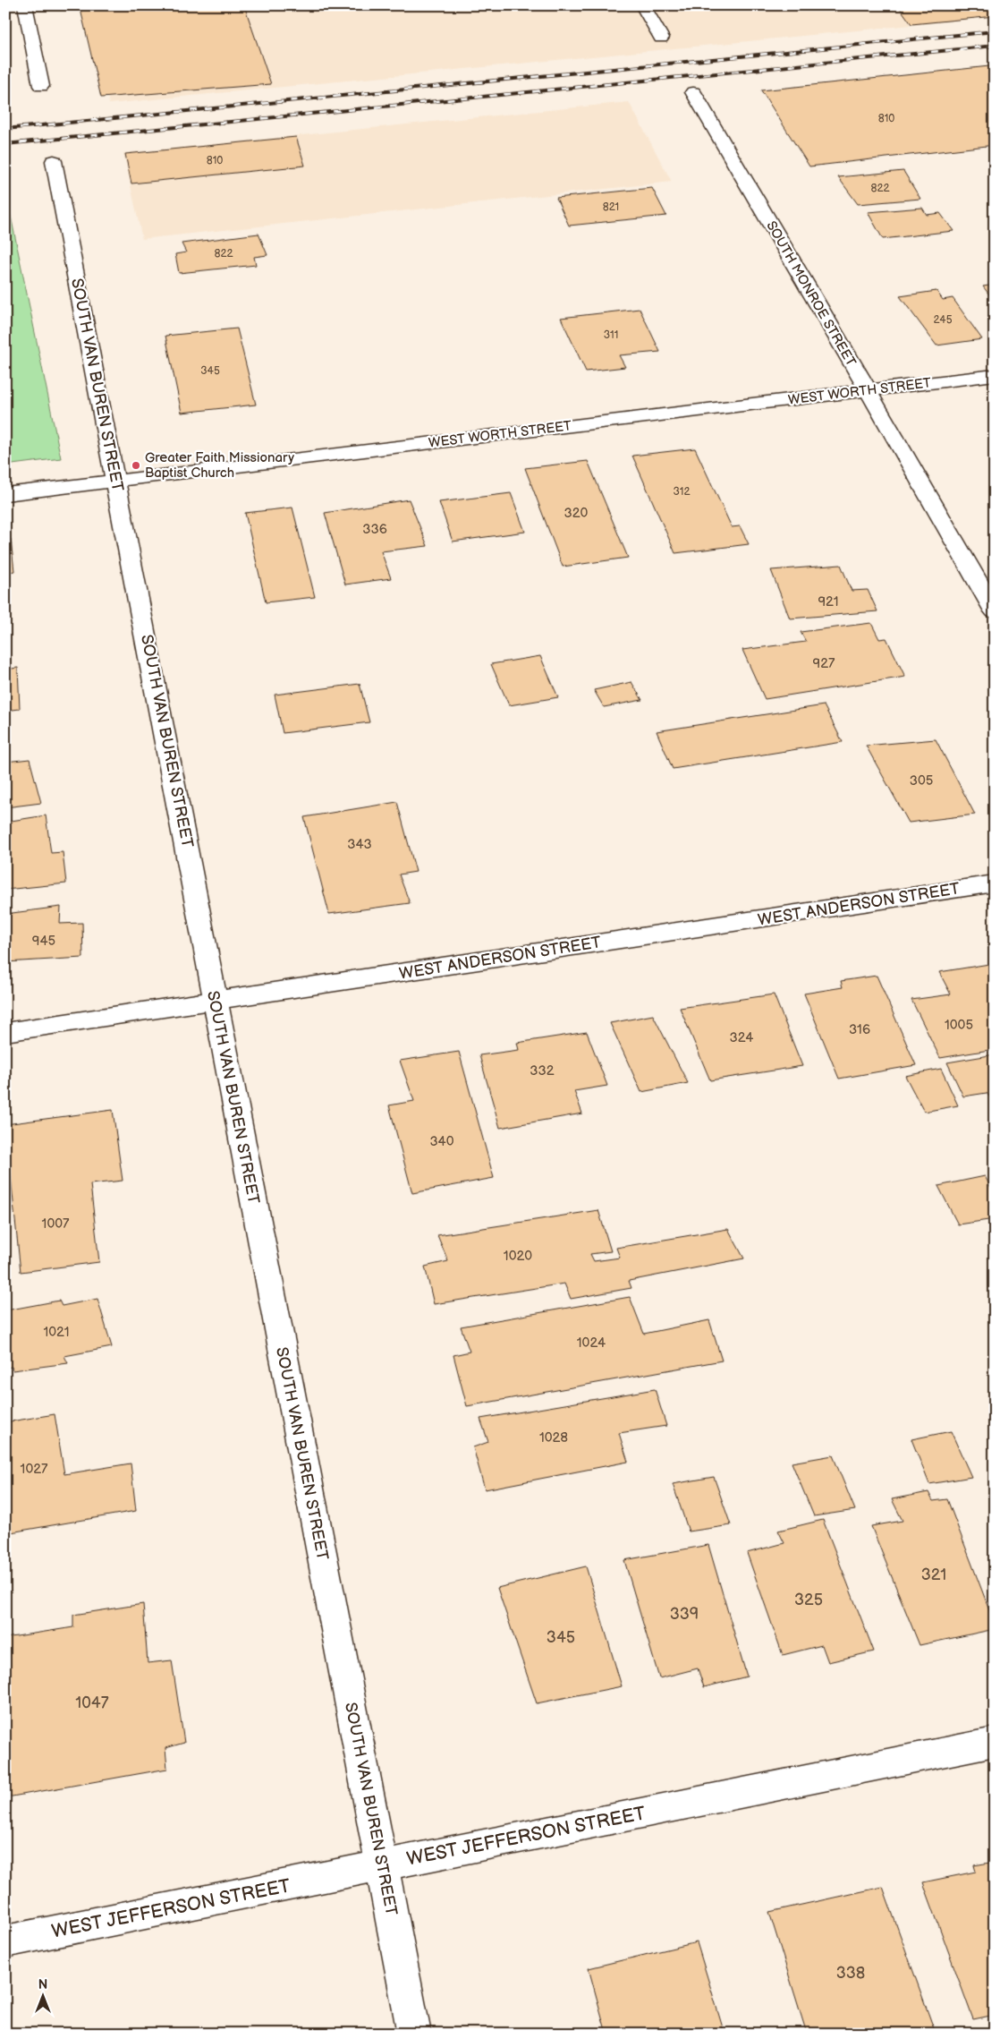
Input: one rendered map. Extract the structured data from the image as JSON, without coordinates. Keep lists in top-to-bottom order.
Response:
{
  "streets": {
    "street": [
      "SOUTH MONROE STREET",
      "SOUTH VAN BUREN STREET",
      "WEST WORTH STREET",
      "WEST ANDERSON STREET",
      "WEST JEFFERSON STREET"
    ]
  },
  "crossings": [
    ["SOUTH MONROE STREET", "WEST WORTH STREET"],
    ["SOUTH VAN BUREN STREET", "WEST WORTH STREET"],
    ["SOUTH VAN BUREN STREET", "WEST ANDERSON STREET"],
    ["SOUTH VAN BUREN STREET", "WEST JEFFERSON STREET"]
  ],
  "places": ["Greater Faith Missionary Baptist Church"],
  "house_numbers": [
    "810",
    "810",
    "822",
    "821",
    "822",
    "245",
    "311",
    "345",
    "312",
    "320",
    "336",
    "921",
    "927",
    "305",
    "343",
    "945",
    "1005",
    "316",
    "324",
    "332",
    "340",
    "1007",
    "1020",
    "1021",
    "1024",
    "1028",
    "1027",
    "321",
    "325",
    "339",
    "345",
    "1047",
    "338"
  ],
  "north": "top"
}
